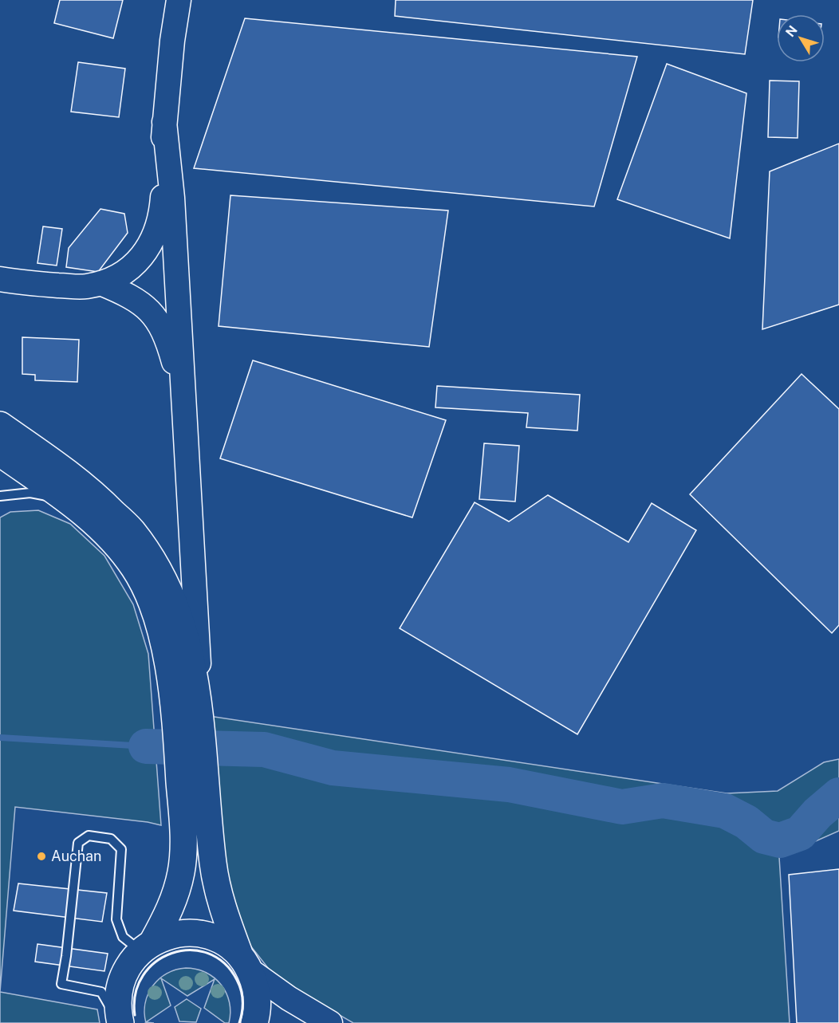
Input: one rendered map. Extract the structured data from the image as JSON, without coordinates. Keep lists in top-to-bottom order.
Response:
{
  "places": ["Auchan"],
  "north": "top left"
}
